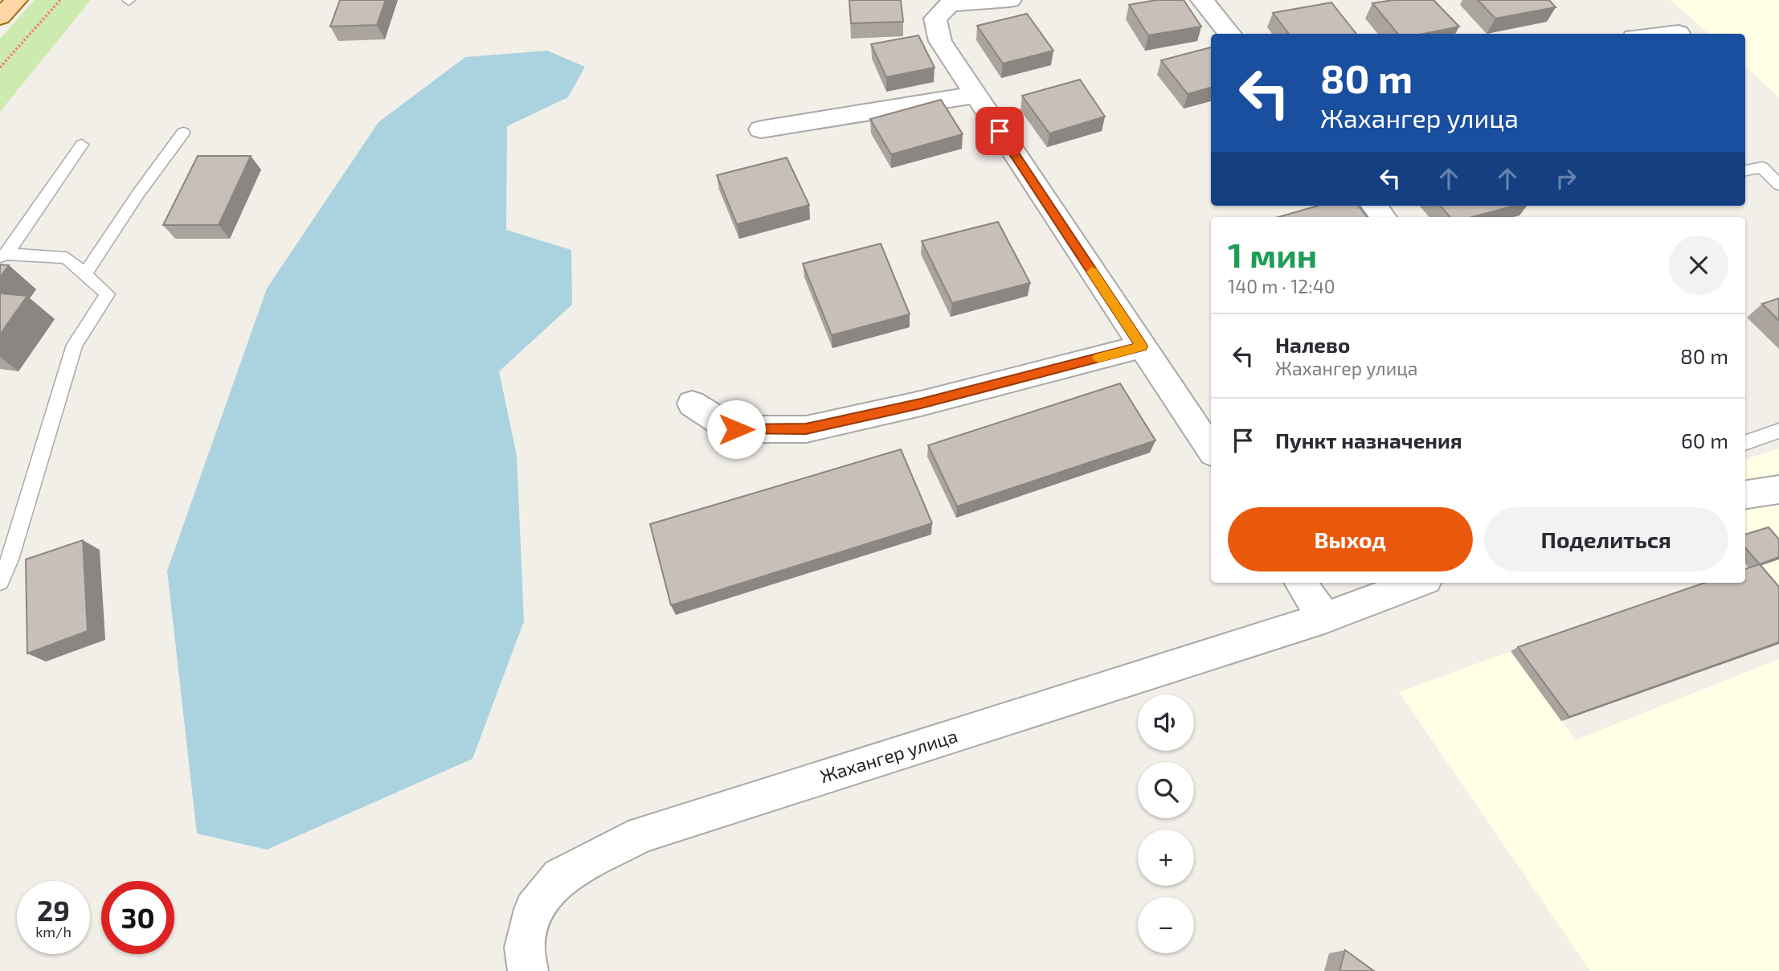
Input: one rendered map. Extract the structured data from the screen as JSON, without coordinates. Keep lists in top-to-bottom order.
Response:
{
  "streets": {
    "street": ["Жахангер улица"]
  },
  "page": {
    "turn": ["80 m", "Жахангер улица"],
    "heading": ["1 мин", "140 m · 12:40"],
    "list": [
      {
        "name": "Налево",
        "note": "Жахангер улица",
        "value": "80 m"
      },
      {
        "name": "Пункт назначения",
        "value": "60 m"
      }
    ],
    "buttons": ["Выход", "Поделиться"],
    "map_buttons": ["+", "−"],
    "speed": "29 km/h",
    "limit": "30"
  }
}
